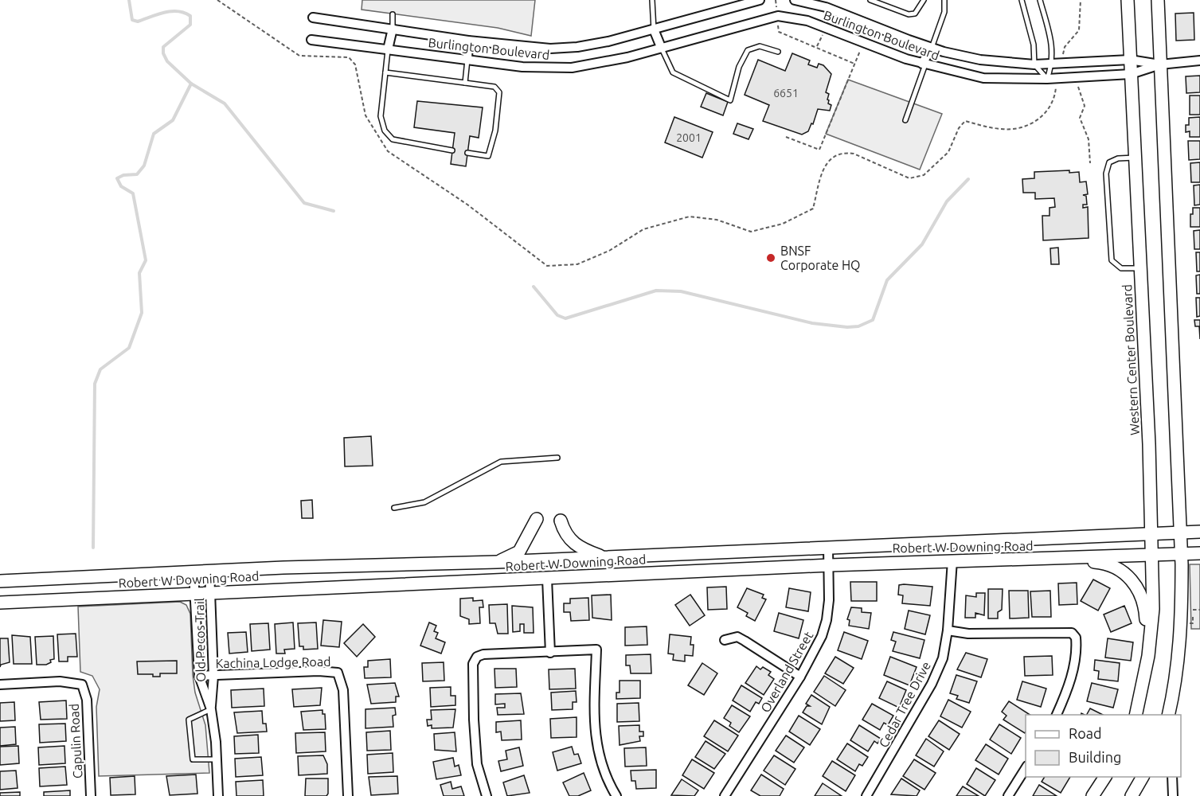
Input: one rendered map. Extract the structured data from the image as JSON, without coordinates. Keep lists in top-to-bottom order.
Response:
{
  "streets": {
    "main road": ["Western Center Boulevard", "Robert W Downing Road"],
    "street": [
      "Burlington Boulevard",
      "Old Pecos Trail",
      "Kachina Lodge Road",
      "Overland Street",
      "Cedar Tree Drive",
      "Capulin Road"
    ]
  },
  "crossings": [
    ["Burlington Boulevard", "Western Center Boulevard"],
    ["Western Center Boulevard", "Robert W Downing Road"],
    ["Robert W Downing Road", "Old Pecos Trail"],
    ["Robert W Downing Road", "Overland Street"],
    ["Robert W Downing Road", "Cedar Tree Drive"],
    ["Old Pecos Trail", "Kachina Lodge Road"]
  ],
  "places": ["BNSF Corporate HQ"],
  "house_numbers": ["6651", "2001"],
  "legend": ["Road", "Building"]
}
